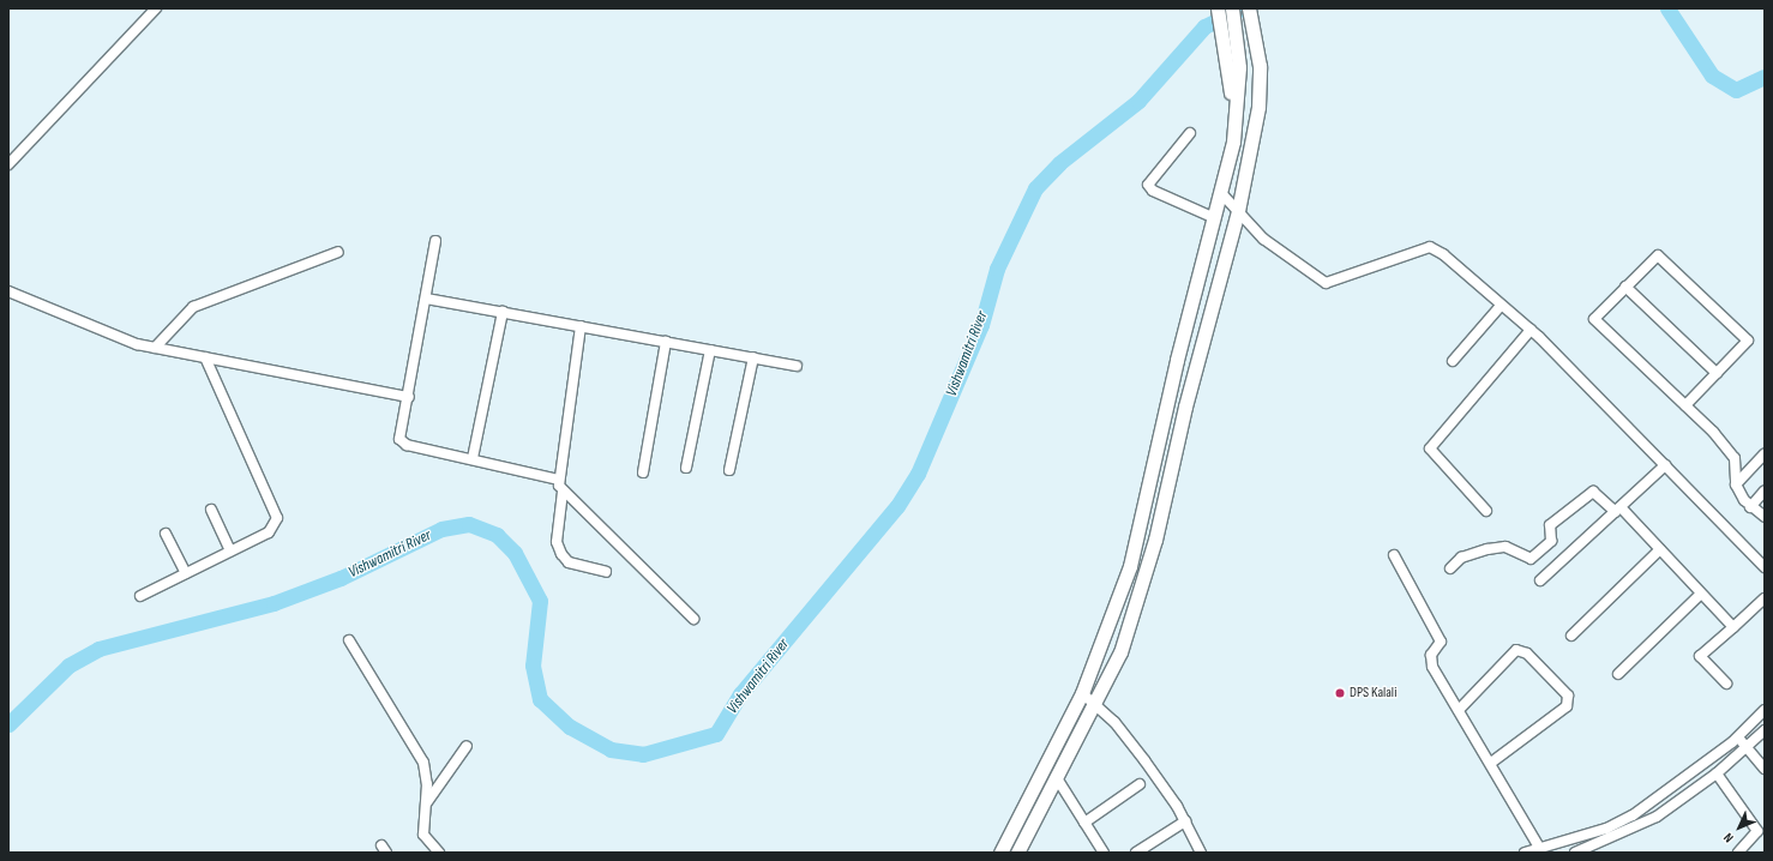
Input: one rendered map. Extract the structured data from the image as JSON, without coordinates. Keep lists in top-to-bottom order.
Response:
{
  "water": ["Vishwamitri River"],
  "places": ["DPS Kalali"],
  "north": "bottom left"
}
